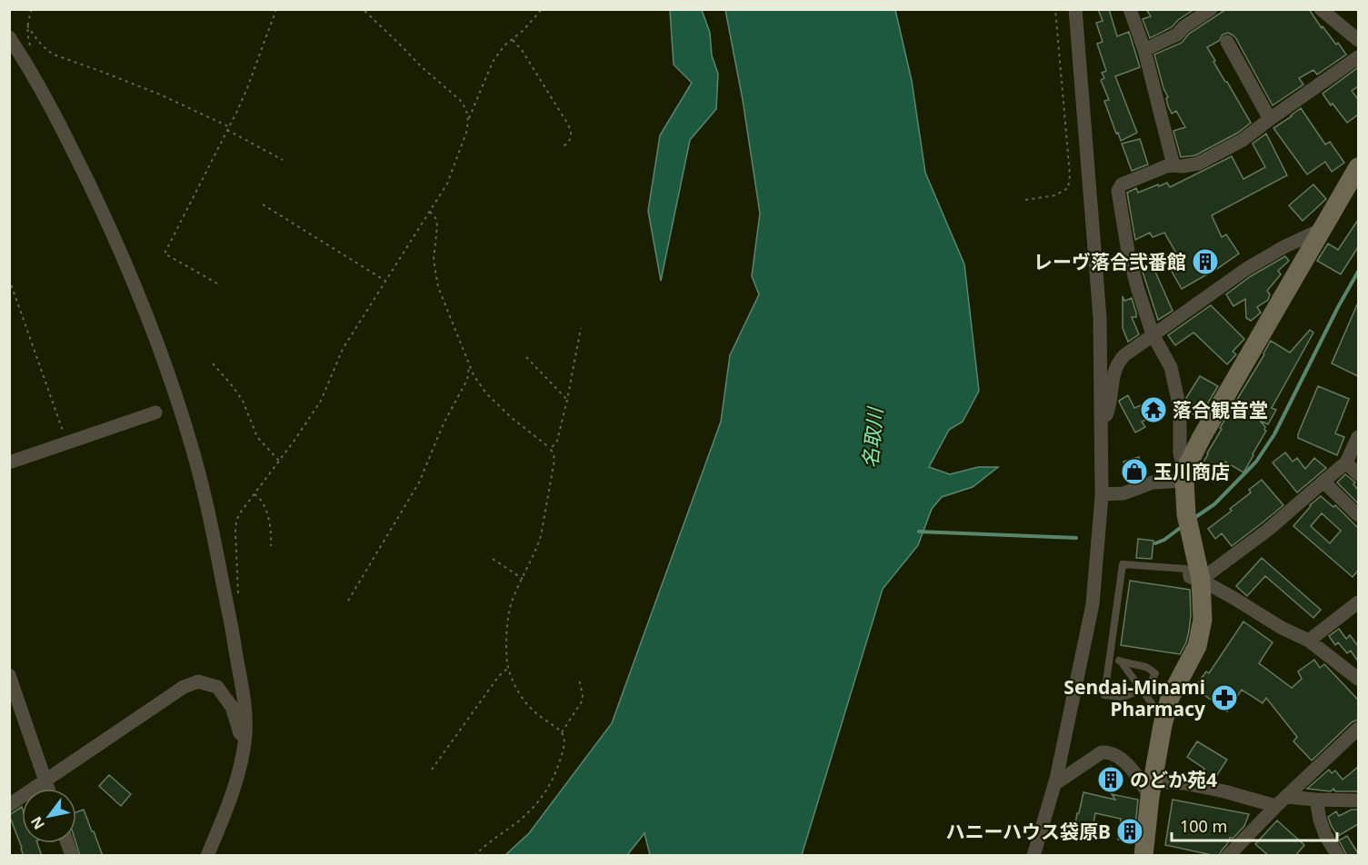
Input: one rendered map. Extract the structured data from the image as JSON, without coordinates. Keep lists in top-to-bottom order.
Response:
{
  "water": ["名取川"],
  "places": {
    "building": ["レーヴ落合弐番館", "のどか苑4", "ハニーハウス袋原B"],
    "temple": ["落合観音堂"],
    "shop": ["玉川商店"],
    "pharmacy": ["Sendai-Minami Pharmacy"]
  },
  "scale_bar": "100 m",
  "north": "bottom left"
}
